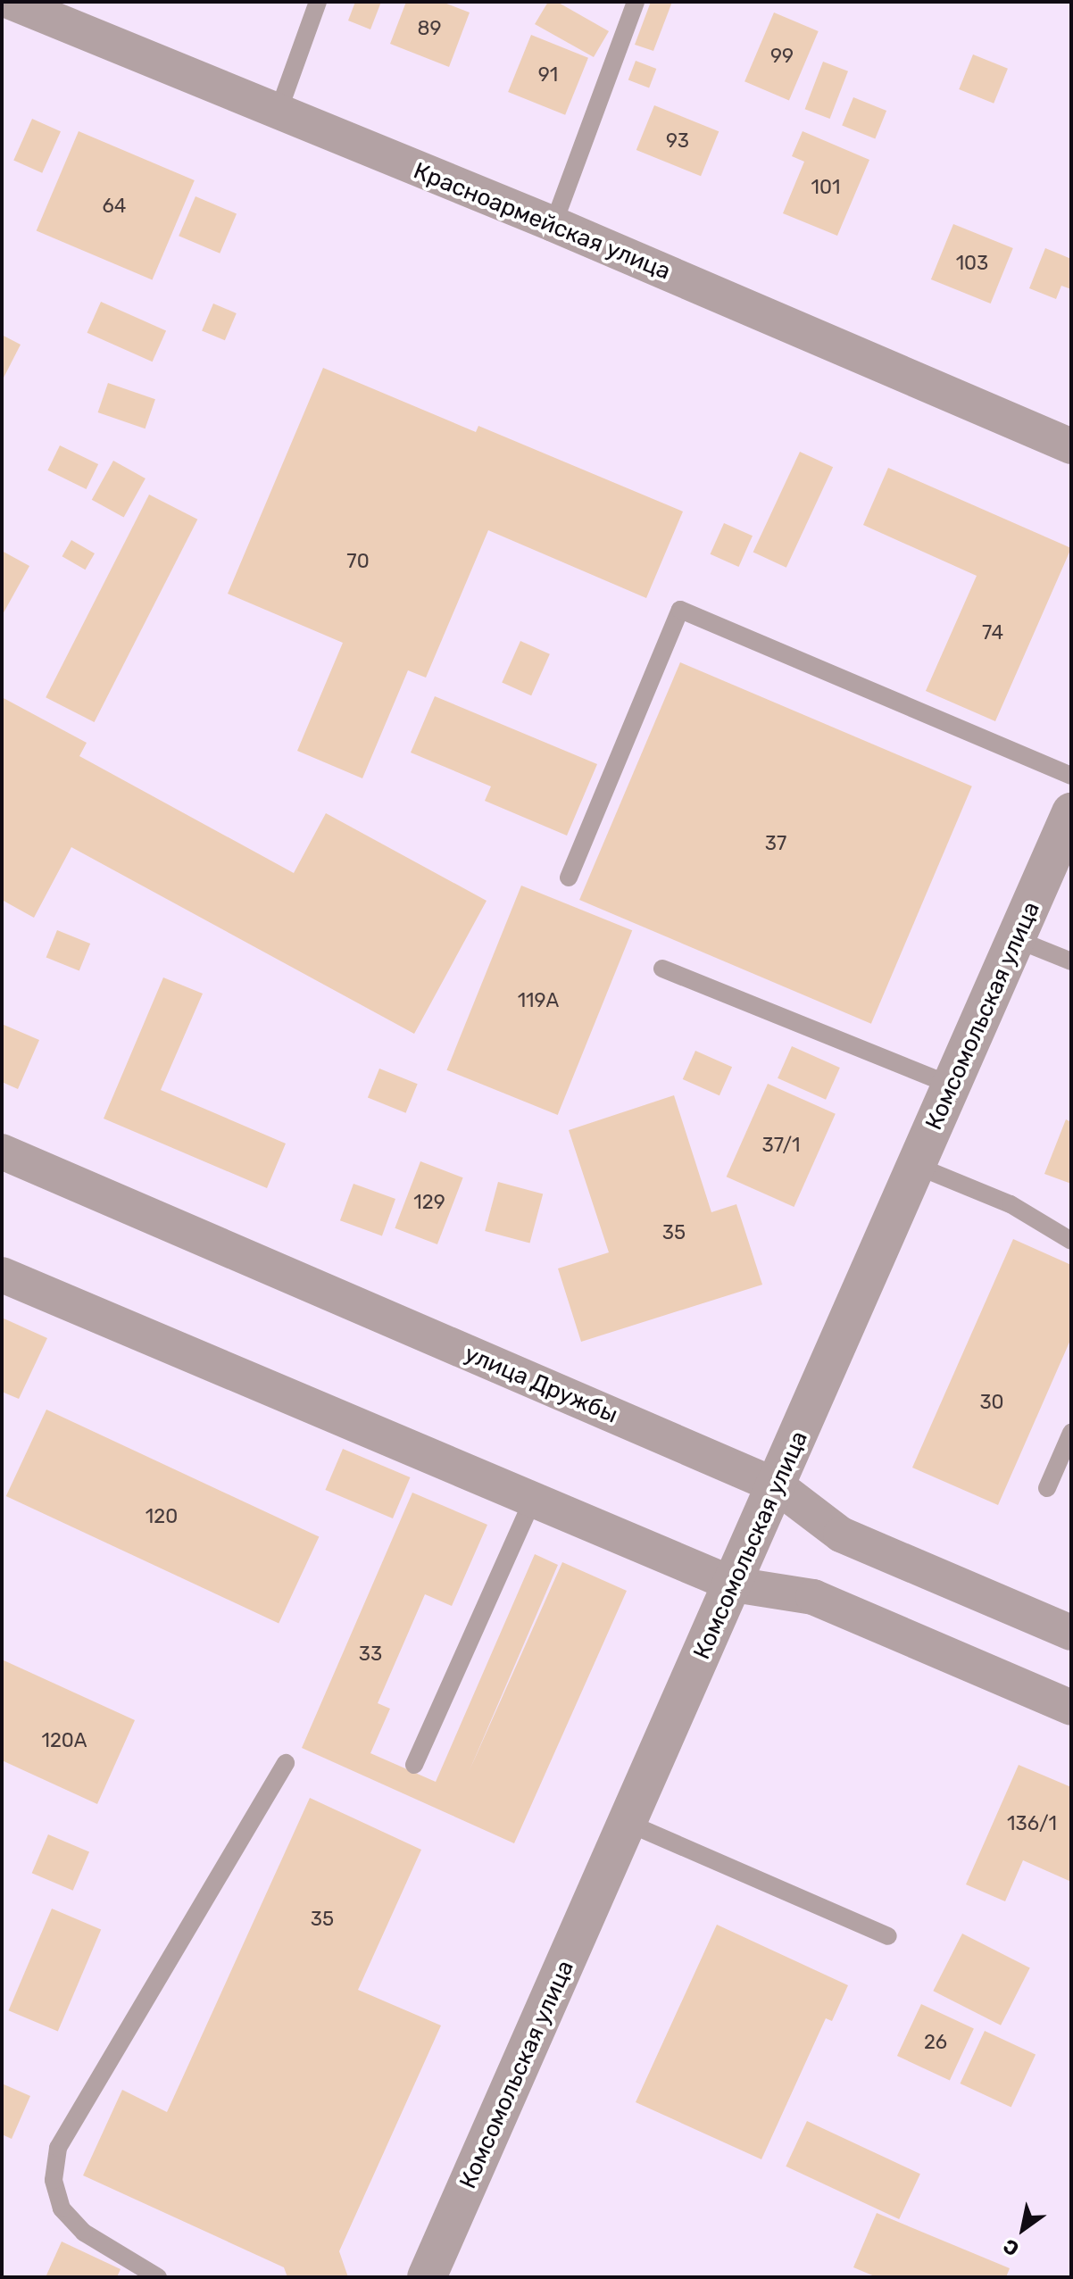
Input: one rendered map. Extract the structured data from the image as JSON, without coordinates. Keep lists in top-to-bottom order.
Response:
{
  "streets": {
    "street": ["Красноармейская улица", "Комсомольская улица", "улица Дружбы"]
  },
  "crossings": [
    ["Комсомольская улица", "улица Дружбы"]
  ],
  "house_numbers": [
    "89",
    "99",
    "91",
    "93",
    "101",
    "64",
    "103",
    "70",
    "74",
    "37",
    "119А",
    "37/1",
    "129",
    "35",
    "30",
    "120",
    "33",
    "120А",
    "136/1",
    "35",
    "26"
  ],
  "north": "bottom left"
}
